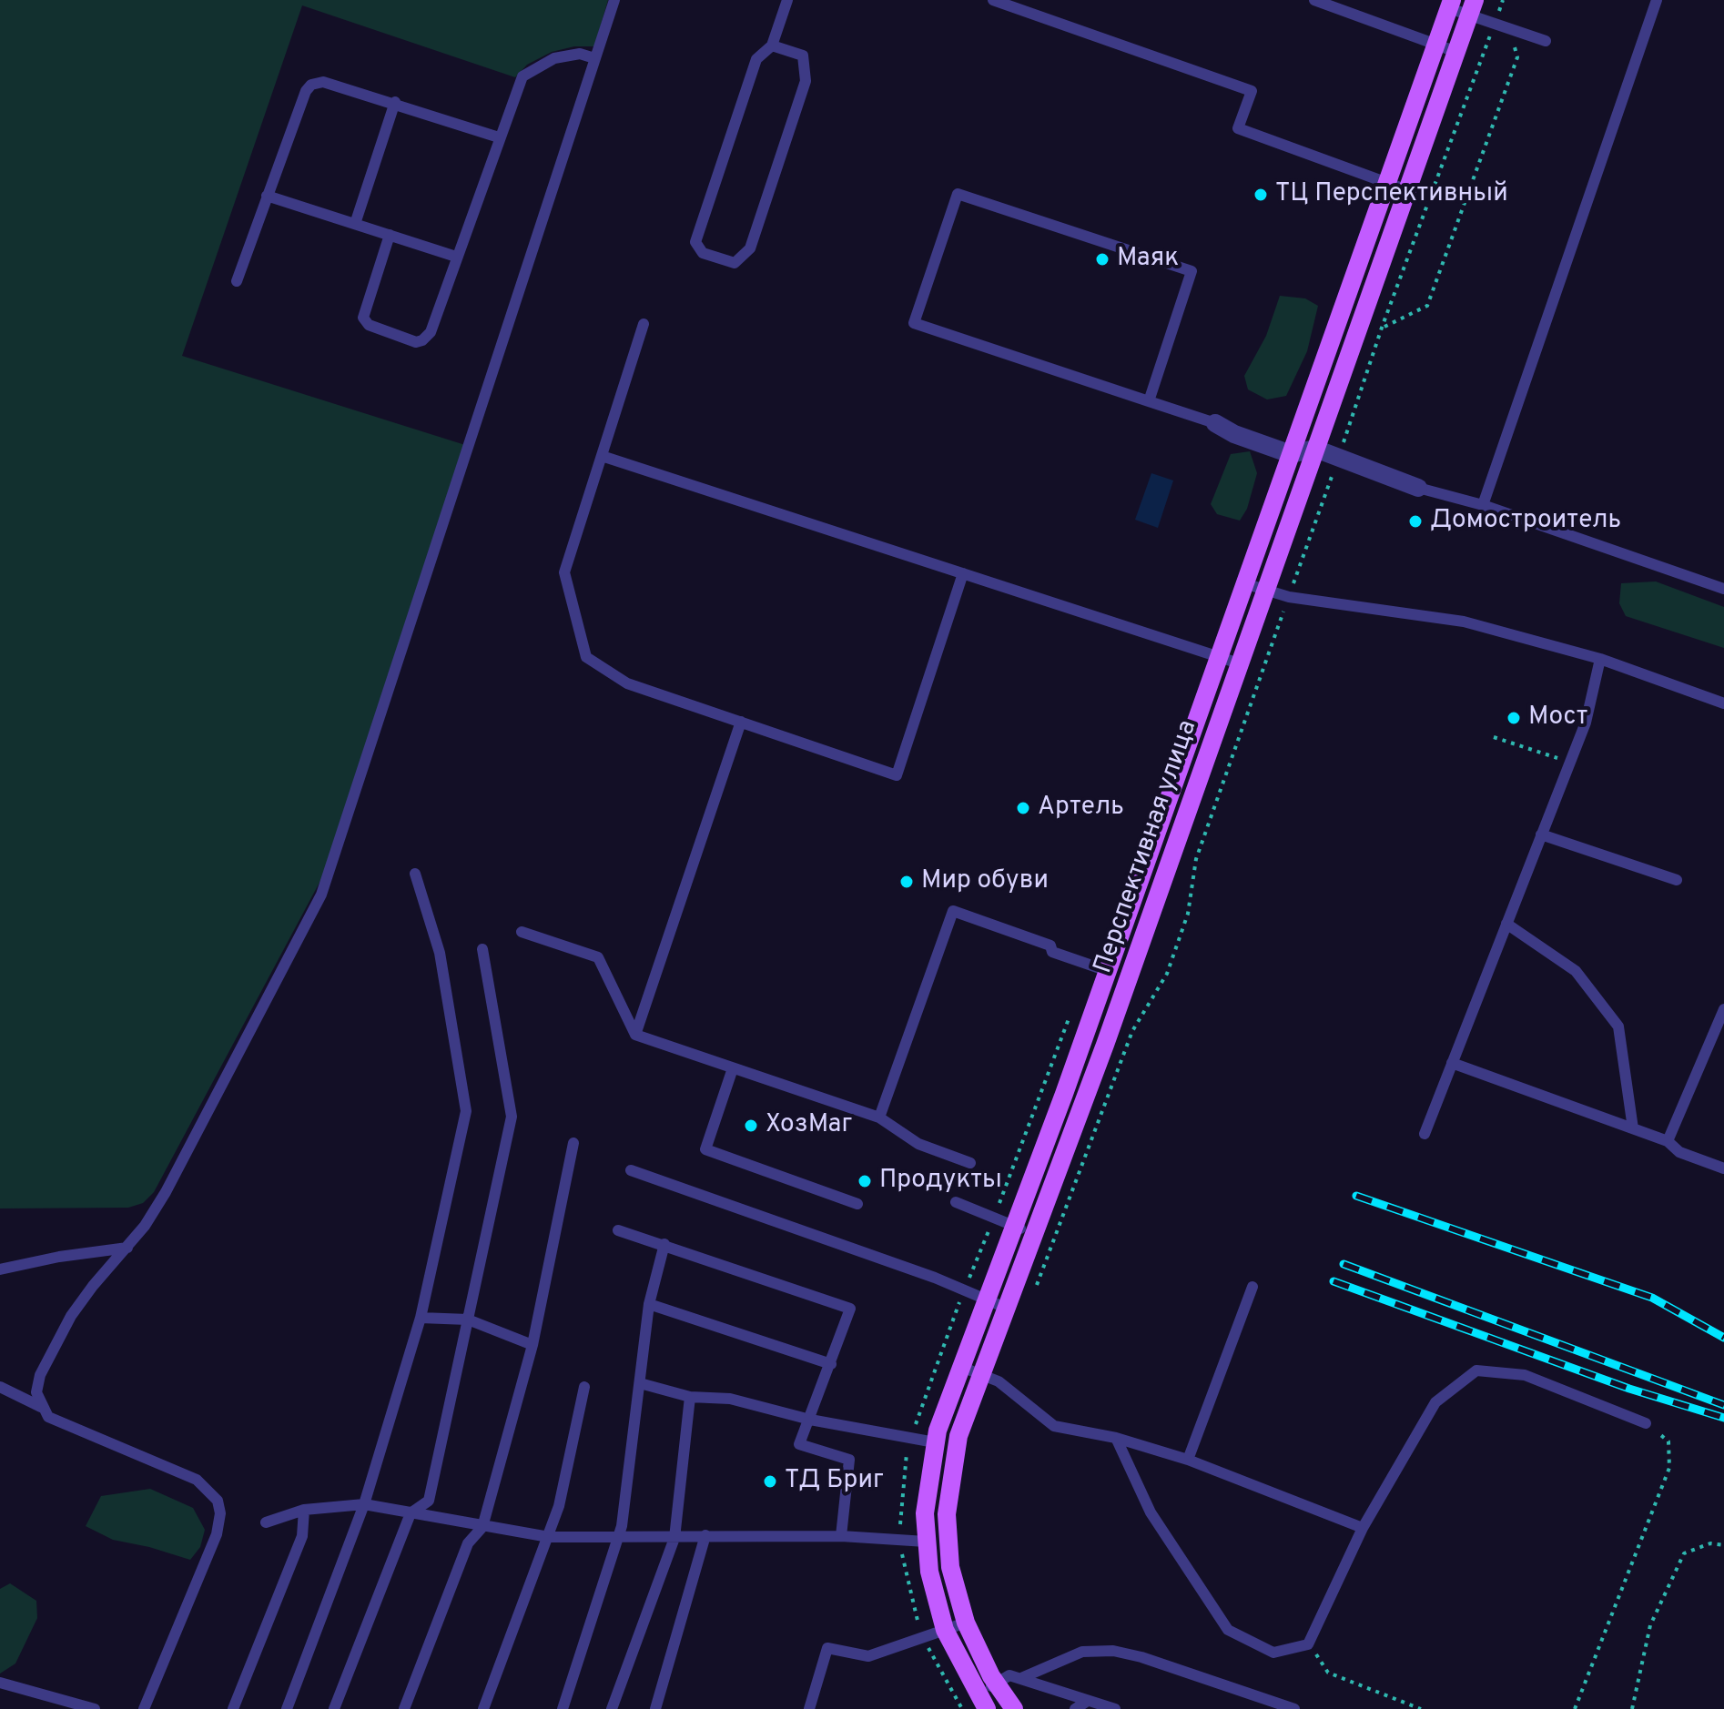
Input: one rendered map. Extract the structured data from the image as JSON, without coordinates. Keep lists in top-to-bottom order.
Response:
{
  "streets": {
    "main road": ["Перспективная улица"]
  },
  "places": [
    "ТЦ Перспективный",
    "Маяк",
    "Домостроитель",
    "Мост",
    "Артель",
    "Мир обуви",
    "ХозМаг",
    "Продукты",
    "ТД Бриг"
  ]
}
